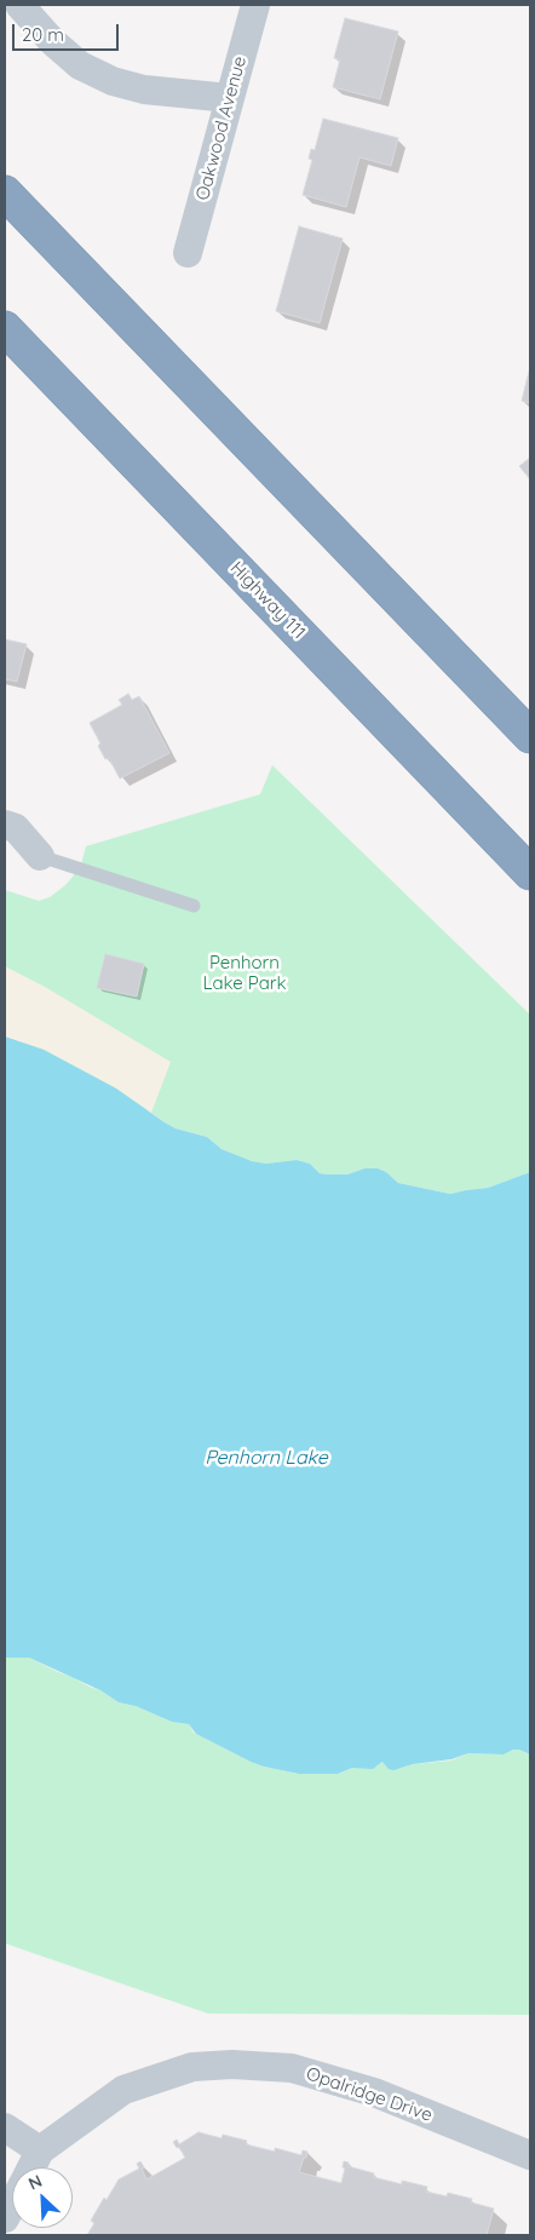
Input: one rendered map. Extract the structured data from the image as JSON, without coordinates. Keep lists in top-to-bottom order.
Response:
{
  "streets": {
    "highway": ["Highway 111"],
    "street": ["Oakwood Avenue", "Opalridge Drive"]
  },
  "water": ["Penhorn Lake"],
  "parks": ["Penhorn Lake Park"],
  "scale_bar": "20 m",
  "north": "top left"
}
